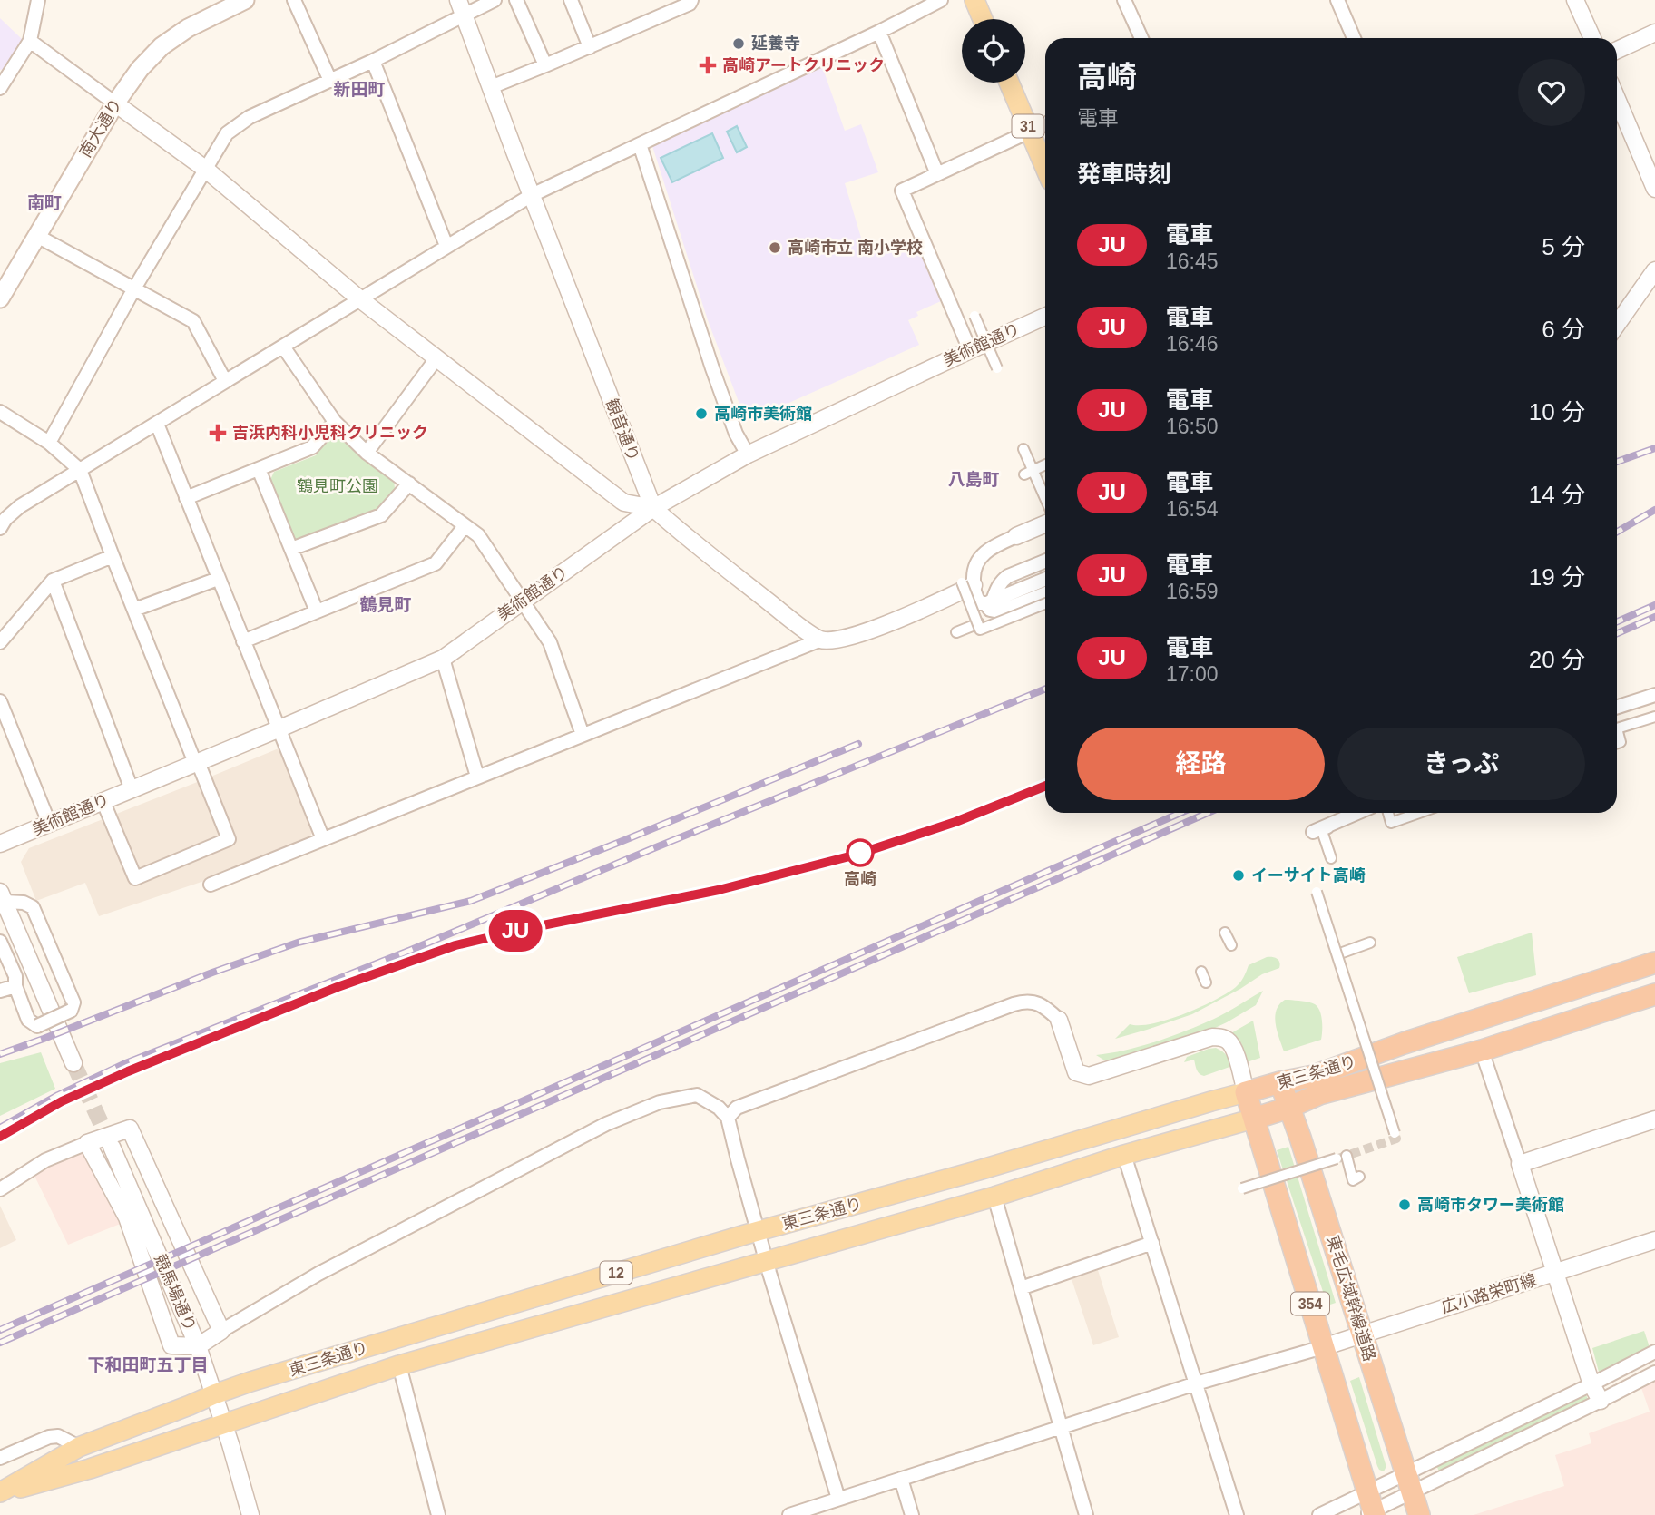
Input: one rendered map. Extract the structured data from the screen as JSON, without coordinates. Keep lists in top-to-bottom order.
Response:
{
  "streets": {
    "highway": ["東三条通り", "東毛広域幹線道路", "354"],
    "main road": ["31", "南大通り", "12"],
    "street": [
      "美術館通り",
      "観音通り",
      "競馬場通り",
      "広小路栄町線"
    ]
  },
  "crossings": [
    ["美術館通り", "観音通り"],
    ["東三条通り", "競馬場通り"],
    ["東三条通り", "東毛広域幹線道路"],
    ["東三条通り", "354"],
    ["広小路栄町線", "東毛広域幹線道路"],
    ["広小路栄町線", "354"]
  ],
  "districts": [
    "新田町",
    "南町",
    "八島町",
    "鶴見町",
    "下和田町五丁目"
  ],
  "parks": ["鶴見町公園"],
  "places": {
    "other": [
      "延養寺",
      "高崎市立 南小学校",
      "高崎市美術館",
      "高崎",
      "イーサイト高崎",
      "高崎市タワー美術館"
    ],
    "health": ["高崎アートクリニック", "吉浜内科小児科クリニック"]
  },
  "page": {
    "on_map": "JU",
    "heading": [
      ["高崎", "電車"],
      "発車時刻"
    ],
    "list": [
      {
        "mark": "JU",
        "name": "電車",
        "note": "16:45",
        "value": "5 分"
      },
      {
        "mark": "JU",
        "name": "電車",
        "note": "16:46",
        "value": "6 分"
      },
      {
        "mark": "JU",
        "name": "電車",
        "note": "16:50",
        "value": "10 分"
      },
      {
        "mark": "JU",
        "name": "電車",
        "note": "16:54",
        "value": "14 分"
      },
      {
        "mark": "JU",
        "name": "電車",
        "note": "16:59",
        "value": "19 分"
      },
      {
        "mark": "JU",
        "name": "電車",
        "note": "17:00",
        "value": "20 分"
      }
    ],
    "buttons": ["経路", "きっぷ"]
  }
}
